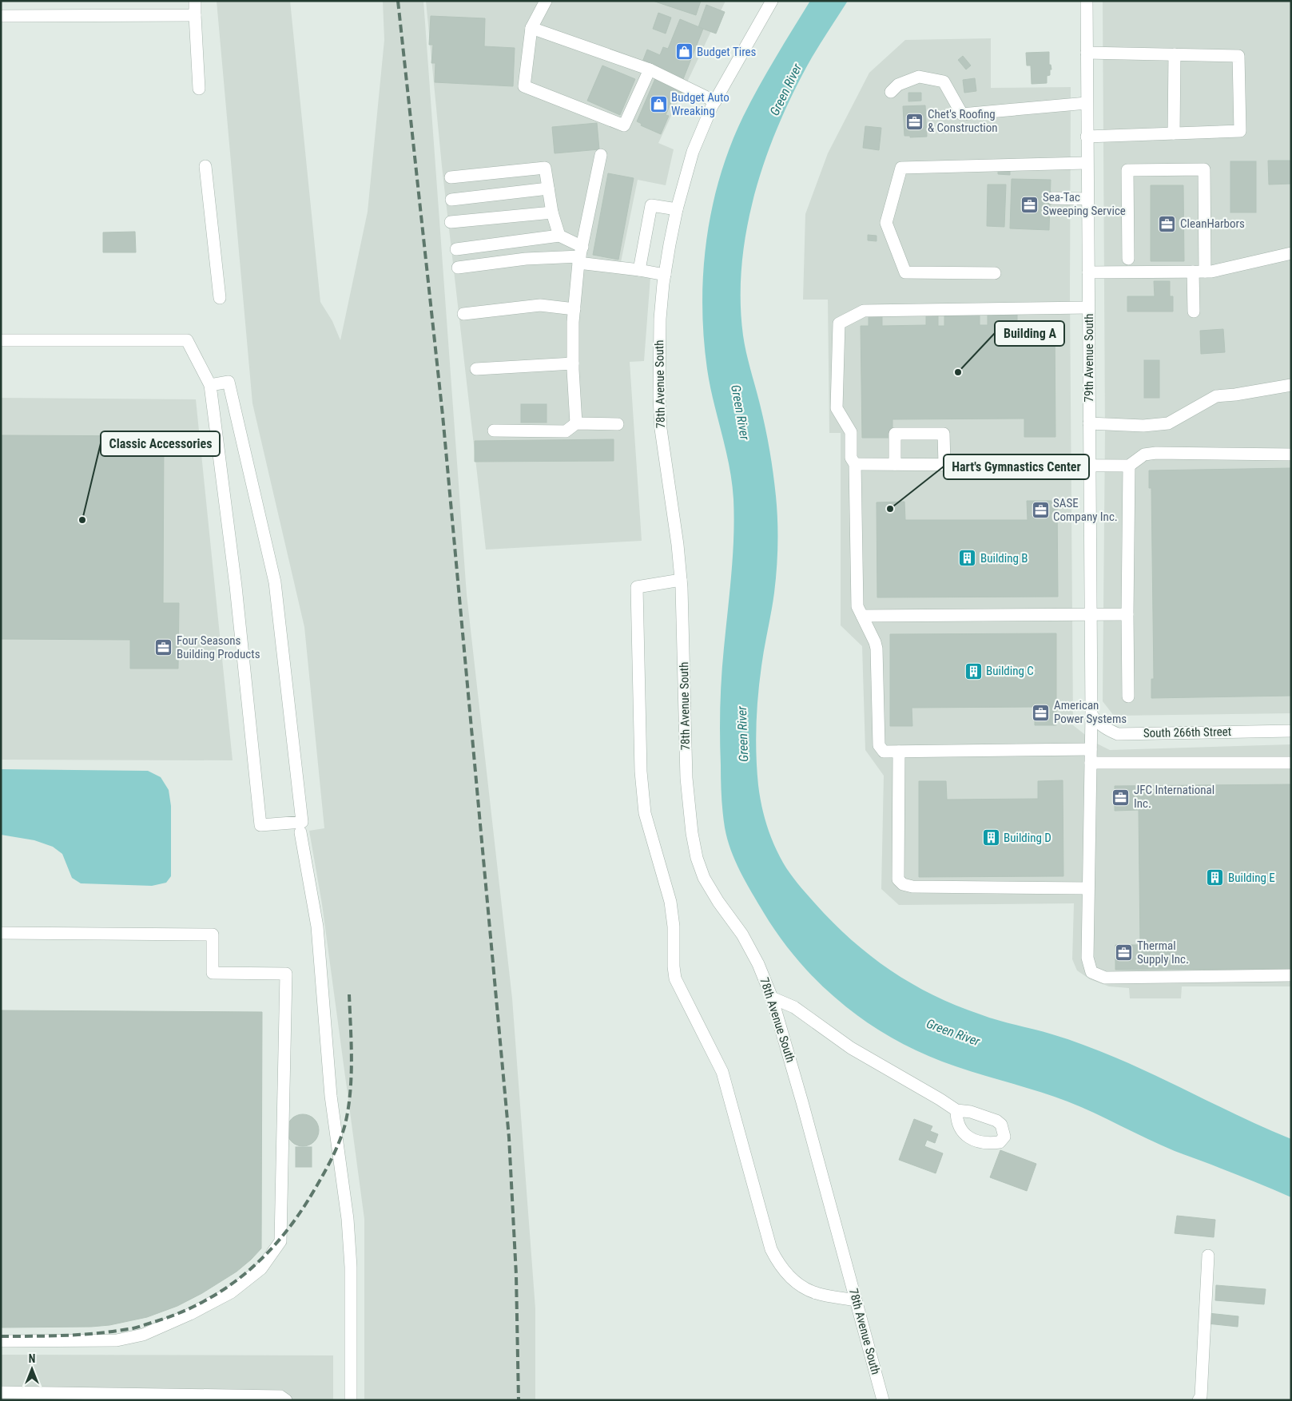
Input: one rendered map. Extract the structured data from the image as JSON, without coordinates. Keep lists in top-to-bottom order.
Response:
{
  "streets": {
    "street": ["79th Avenue South", "78th Avenue South", "South 266th Street"]
  },
  "crossings": [
    ["79th Avenue South", "South 266th Street"]
  ],
  "water": ["Green River"],
  "places": {
    "shop": ["Budget Tires", "Budget Auto Wreaking"],
    "office": [
      "Chet's Roofing & Construction",
      "Sea-Tac Sweeping Service",
      "CleanHarbors",
      "SASE Company Inc.",
      "Four Seasons Building Products",
      "American Power Systems",
      "JFC International Inc.",
      "Thermal Supply Inc."
    ],
    "other": ["Building A", "Hart's Gymnastics Center", "Classic Accessories"],
    "building": [
      "Building B",
      "Building C",
      "Building D",
      "Building E"
    ]
  },
  "north": "top"
}
